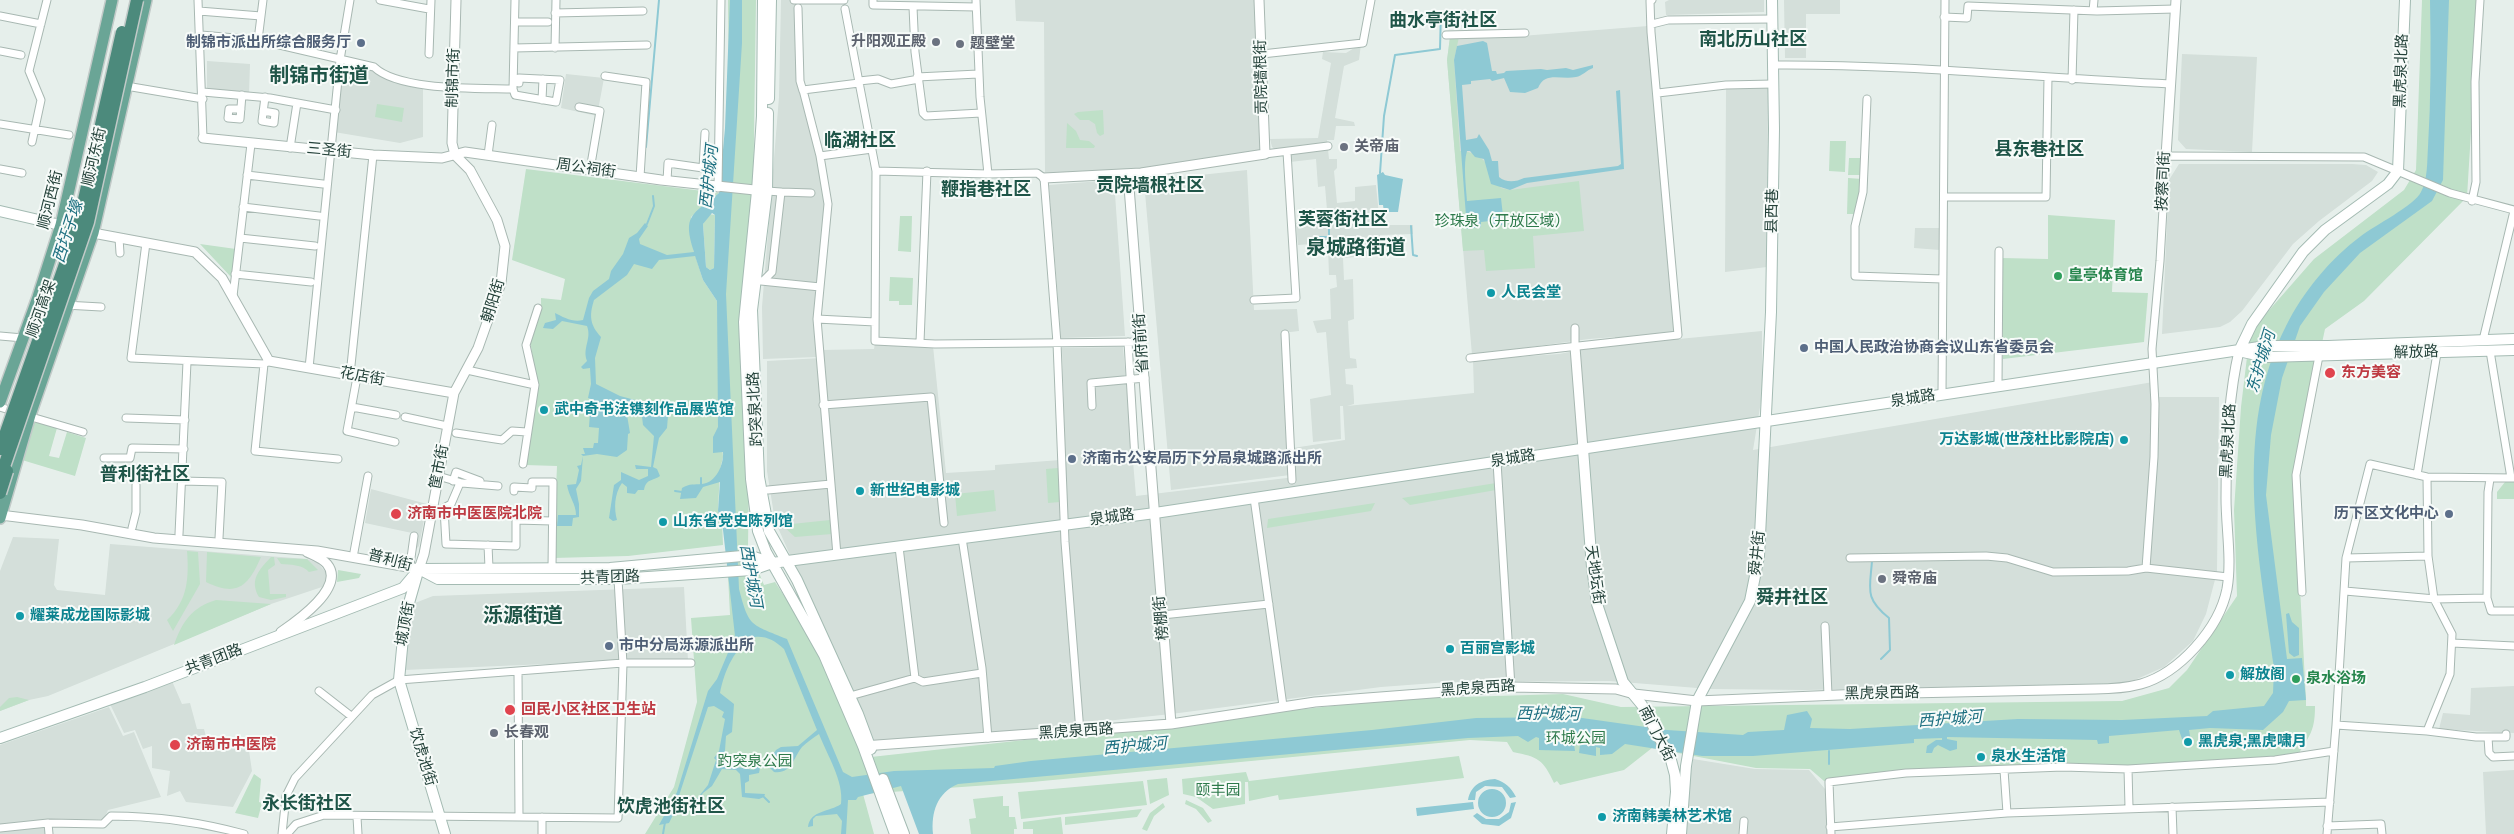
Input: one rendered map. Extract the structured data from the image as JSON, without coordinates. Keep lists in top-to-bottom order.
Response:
{
  "streets": {
    "highway": ["顺河高架"],
    "main road": [
      "黑虎泉北路",
      "顺河东街",
      "顺河西街",
      "县西巷",
      "解放路",
      "泉城路",
      "趵突泉北路",
      "舜井街",
      "天地坛街",
      "共青团路",
      "城顶街",
      "南门大街",
      "饮虎池街"
    ],
    "street": [
      "贡院墙根街",
      "制锦市街",
      "三圣街",
      "周公祠街",
      "按察司街",
      "朝阳街",
      "省府前街",
      "花店街",
      "筐市街",
      "普利街",
      "榜棚街",
      "黑虎泉西路"
    ]
  },
  "crossings": [
    ["黑虎泉北路", "解放路"],
    ["黑虎泉北路", "泉城路"],
    ["黑虎泉北路", "黑虎泉西路"],
    ["制锦市街", "三圣街"],
    ["制锦市街", "周公祠街"],
    ["制锦市街", "朝阳街"],
    ["三圣街", "周公祠街"],
    ["三圣街", "朝阳街"],
    ["顺河东街", "顺河高架"],
    ["顺河东街", "普利街"],
    ["周公祠街", "朝阳街"],
    ["周公祠街", "趵突泉北路"],
    ["按察司街", "泉城路"],
    ["县西巷", "泉城路"],
    ["县西巷", "舜井街"],
    ["朝阳街", "花店街"],
    ["朝阳街", "筐市街"],
    ["省府前街", "泉城路"],
    ["省府前街", "榜棚街"],
    ["解放路", "泉城路"],
    ["花店街", "筐市街"],
    ["泉城路", "趵突泉北路"],
    ["泉城路", "舜井街"],
    ["泉城路", "天地坛街"],
    ["泉城路", "共青团路"],
    ["泉城路", "榜棚街"],
    ["趵突泉北路", "共青团路"],
    ["趵突泉北路", "黑虎泉西路"],
    ["筐市街", "普利街"],
    ["筐市街", "共青团路"],
    ["筐市街", "城顶街"],
    ["舜井街", "黑虎泉西路"],
    ["舜井街", "南门大街"],
    ["普利街", "共青团路"],
    ["普利街", "城顶街"],
    ["天地坛街", "黑虎泉西路"],
    ["天地坛街", "南门大街"],
    ["共青团路", "城顶街"],
    ["榜棚街", "黑虎泉西路"],
    ["城顶街", "饮虎池街"],
    ["黑虎泉西路", "南门大街"]
  ],
  "districts": [
    "曲水亭街社区",
    "南北历山社区",
    "制锦市街道",
    "临湖社区",
    "县东巷社区",
    "贡院墙根社区",
    "鞭指巷社区",
    "芙蓉街社区",
    "泉城路街道",
    "普利街社区",
    "舜井社区",
    "泺源街道",
    "永长街社区",
    "饮虎池街社区"
  ],
  "water": ["西护城河", "西圩子壕", "东护城河"],
  "parks": [
    "珍珠泉（开放区域）",
    "环城公园",
    "趵突泉公园",
    "颐丰园"
  ],
  "places": [
    "升阳观正殿",
    "制锦市派出所综合服务厅",
    "题壁堂",
    "关帝庙",
    "皇亭体育馆",
    "人民会堂",
    "中国人民政治协商会议山东省委员会",
    "东方美容",
    "武中奇书法镌刻作品展览馆",
    "万达影城(世茂杜比影院店)",
    "济南市公安局历下分局泉城路派出所",
    "新世纪电影城",
    "济南市中医医院北院",
    "历下区文化中心",
    "山东省党史陈列馆",
    "舜帝庙",
    "耀莱成龙国际影城",
    "市中分局泺源派出所",
    "百丽宫影城",
    "解放阁",
    "泉水浴场",
    "回民小区社区卫生站",
    "长春观",
    "黑虎泉;黑虎啸月",
    "济南市中医院",
    "泉水生活馆",
    "济南韩美林艺术馆"
  ]
}
